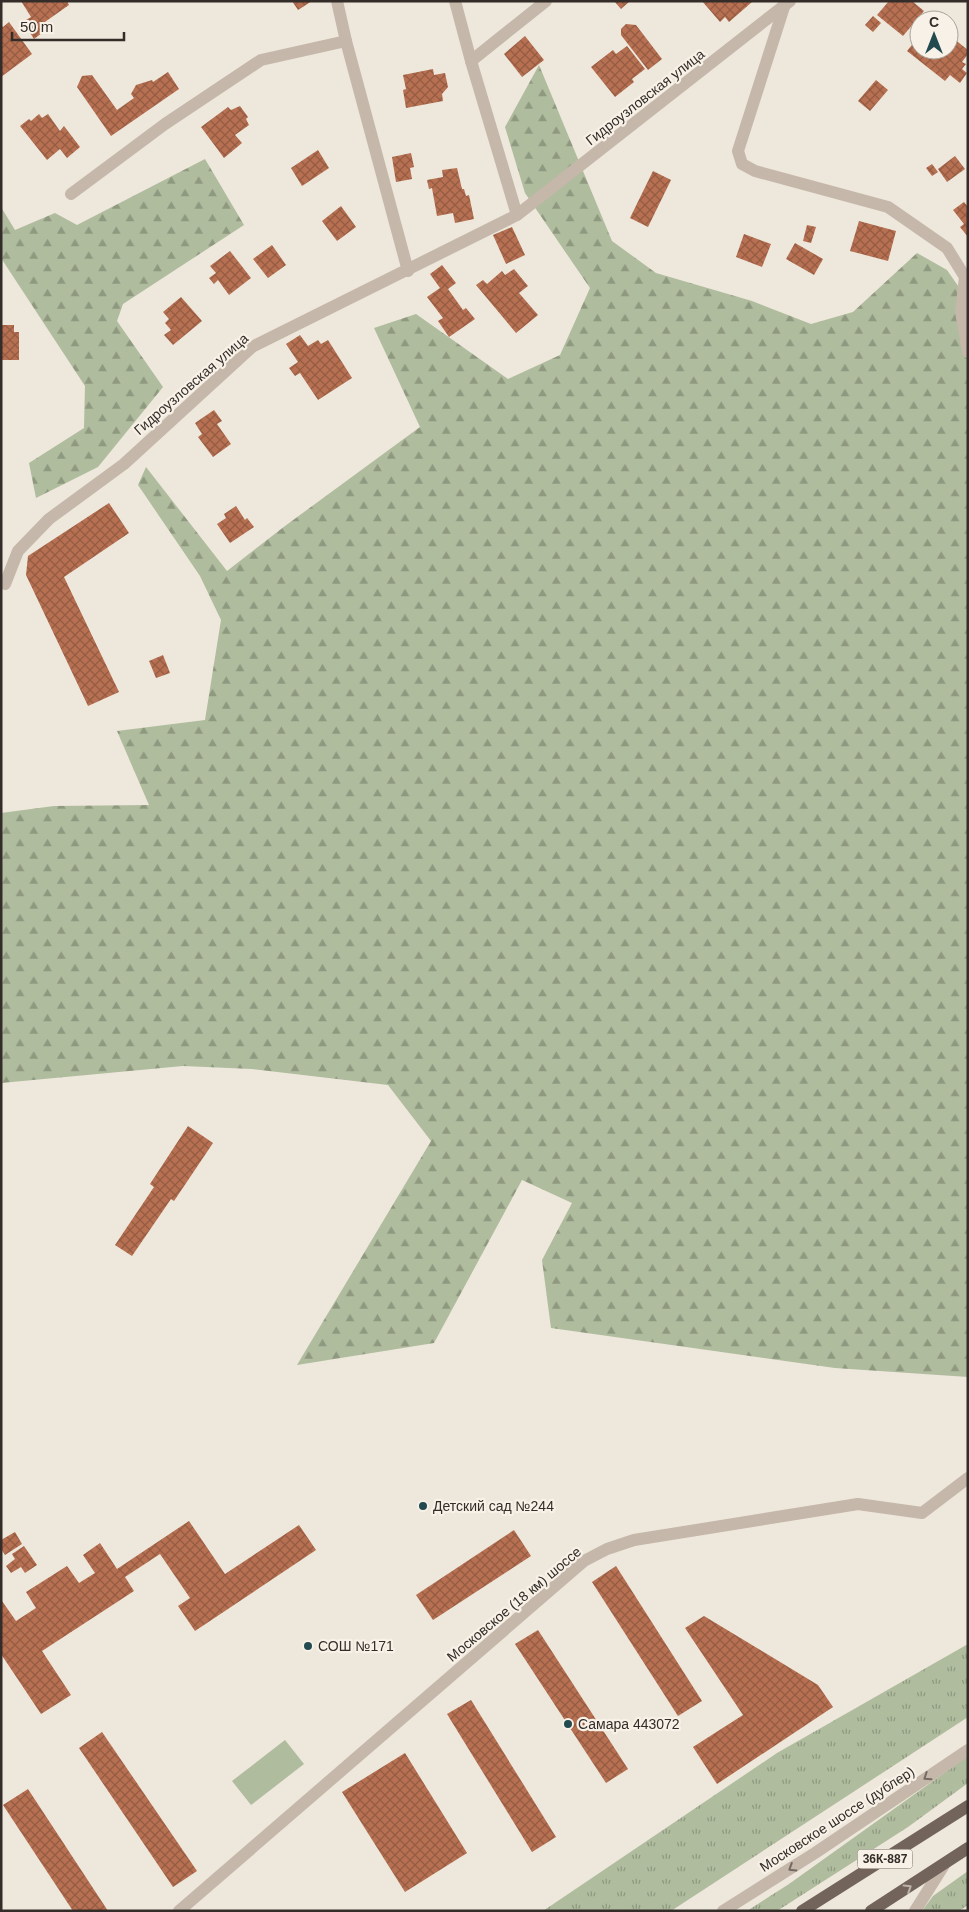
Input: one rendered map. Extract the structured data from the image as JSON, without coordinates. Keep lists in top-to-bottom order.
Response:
{
  "streets": {
    "main road": ["36К-887"],
    "street": ["Гидроузловская улица", "Московское (18 км) шоссе", "Московское шоссе (дублер)"]
  },
  "one_way": ["Московское шоссе (дублер)"],
  "places": ["Детский сад №244", "СОШ №171", "Самара 443072"],
  "scale_bar": "50 m",
  "north": "top"
}
